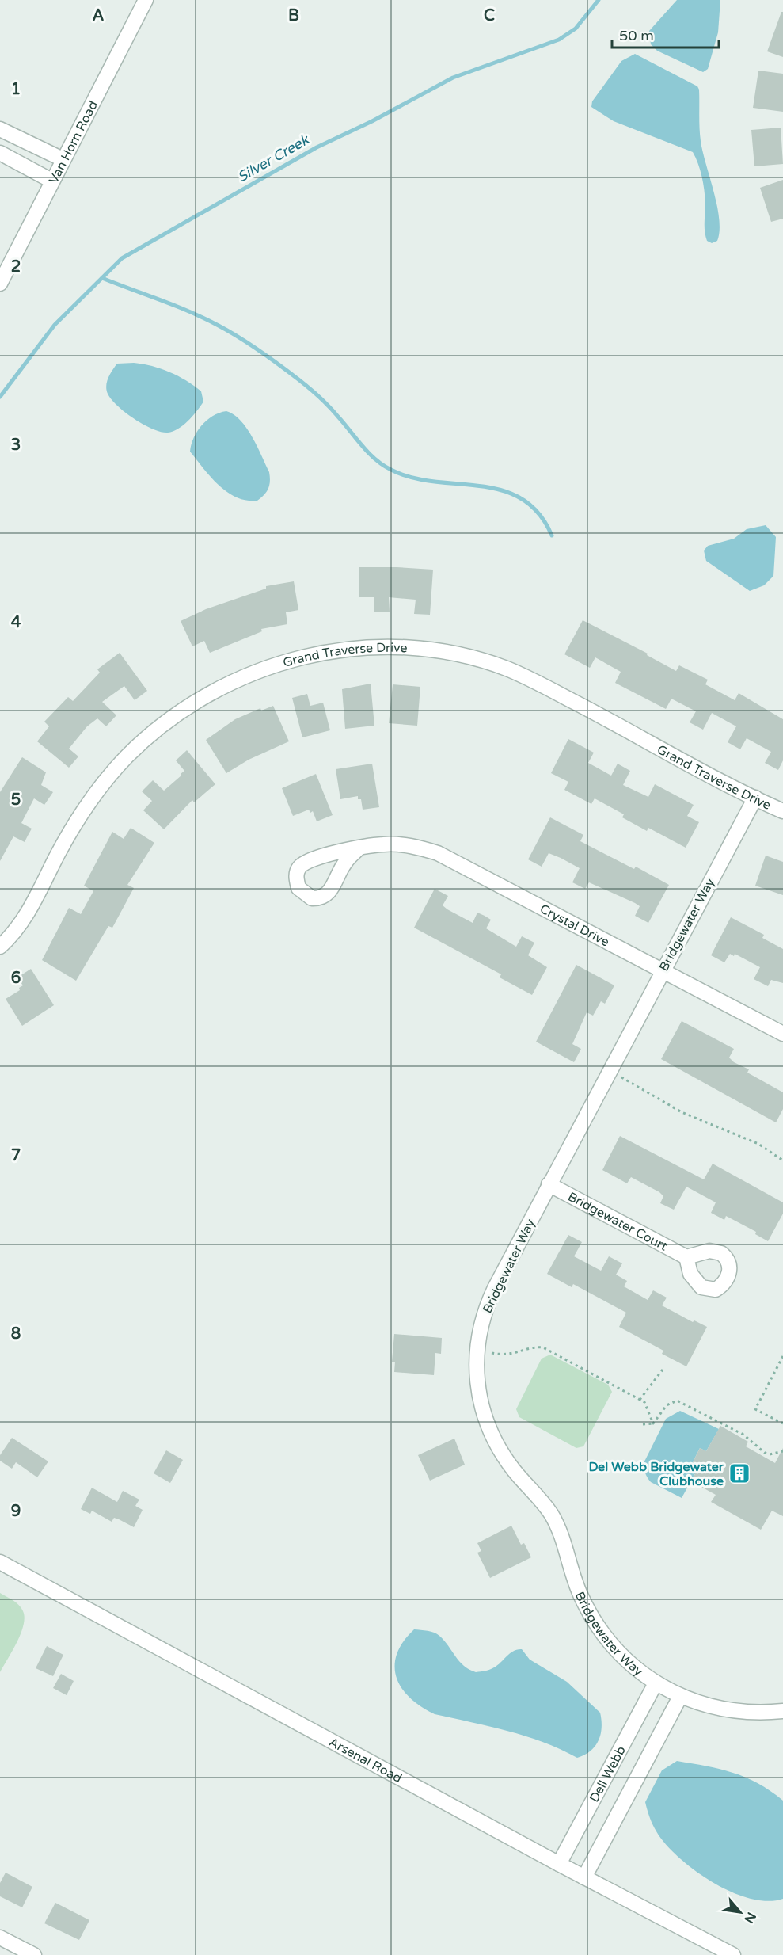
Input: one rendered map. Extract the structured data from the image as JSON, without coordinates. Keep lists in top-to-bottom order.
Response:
{
  "streets": {
    "street": [
      "Van Horn Road",
      "Grand Traverse Drive",
      "Crystal Drive",
      "Bridgewater Way",
      "Bridgewater Court",
      "Arsenal Road",
      "Dell Webb"
    ]
  },
  "crossings": [
    ["Grand Traverse Drive", "Bridgewater Way"],
    ["Crystal Drive", "Bridgewater Way"],
    ["Bridgewater Way", "Bridgewater Court"],
    ["Bridgewater Way", "Dell Webb"],
    ["Arsenal Road", "Dell Webb"]
  ],
  "water": ["Silver Creek"],
  "places": {
    "building": ["Del Webb Bridgewater Clubhouse"]
  },
  "scale_bar": "50 m",
  "north": "bottom right",
  "grid": {
    "columns": ["A", "B", "C"],
    "rows": [
      "1",
      "2",
      "3",
      "4",
      "5",
      "6",
      "7",
      "8",
      "9"
    ]
  }
}
